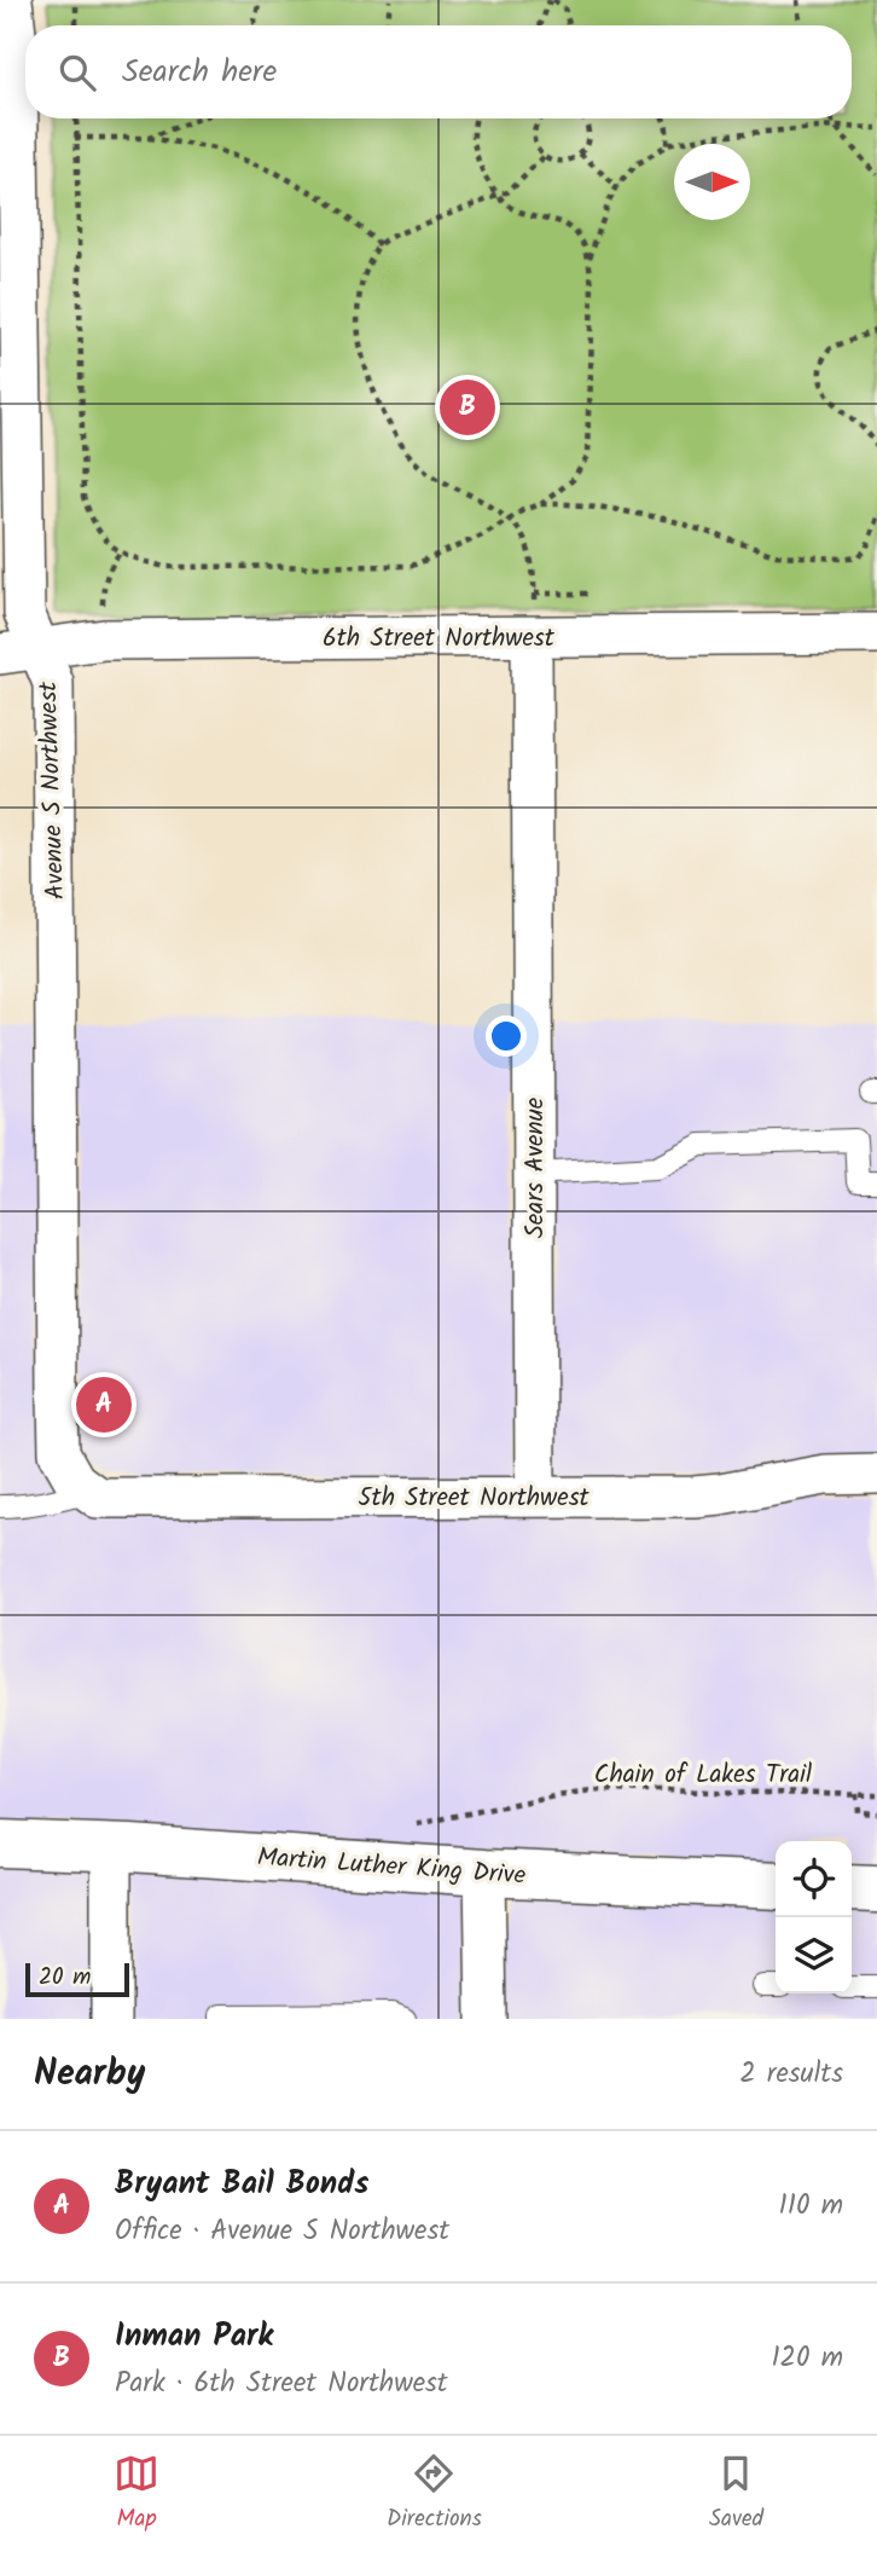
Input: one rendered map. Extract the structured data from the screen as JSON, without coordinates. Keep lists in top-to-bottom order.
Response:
{
  "streets": {
    "street": [
      "6th Street Northwest",
      "Avenue S Northwest",
      "Sears Avenue",
      "5th Street Northwest",
      "Martin Luther King Drive"
    ],
    "path": ["Chain of Lakes Trail"]
  },
  "crossings": [
    ["6th Street Northwest", "Avenue S Northwest"],
    ["6th Street Northwest", "Sears Avenue"],
    ["Avenue S Northwest", "5th Street Northwest"],
    ["Sears Avenue", "5th Street Northwest"]
  ],
  "scale_bar": "20 m",
  "north": "right",
  "page": {
    "search": "Search here",
    "pins": ["B", "A"],
    "scale": "20 m",
    "heading": ["Nearby", "2 results"],
    "list": [
      {
        "mark": "A",
        "name": "Bryant Bail Bonds",
        "note": "Office · Avenue S Northwest",
        "value": "110 m"
      },
      {
        "mark": "B",
        "name": "Inman Park",
        "note": "Park · 6th Street Northwest",
        "value": "120 m"
      }
    ],
    "nav": ["Map", "Directions", "Saved"]
  }
}
